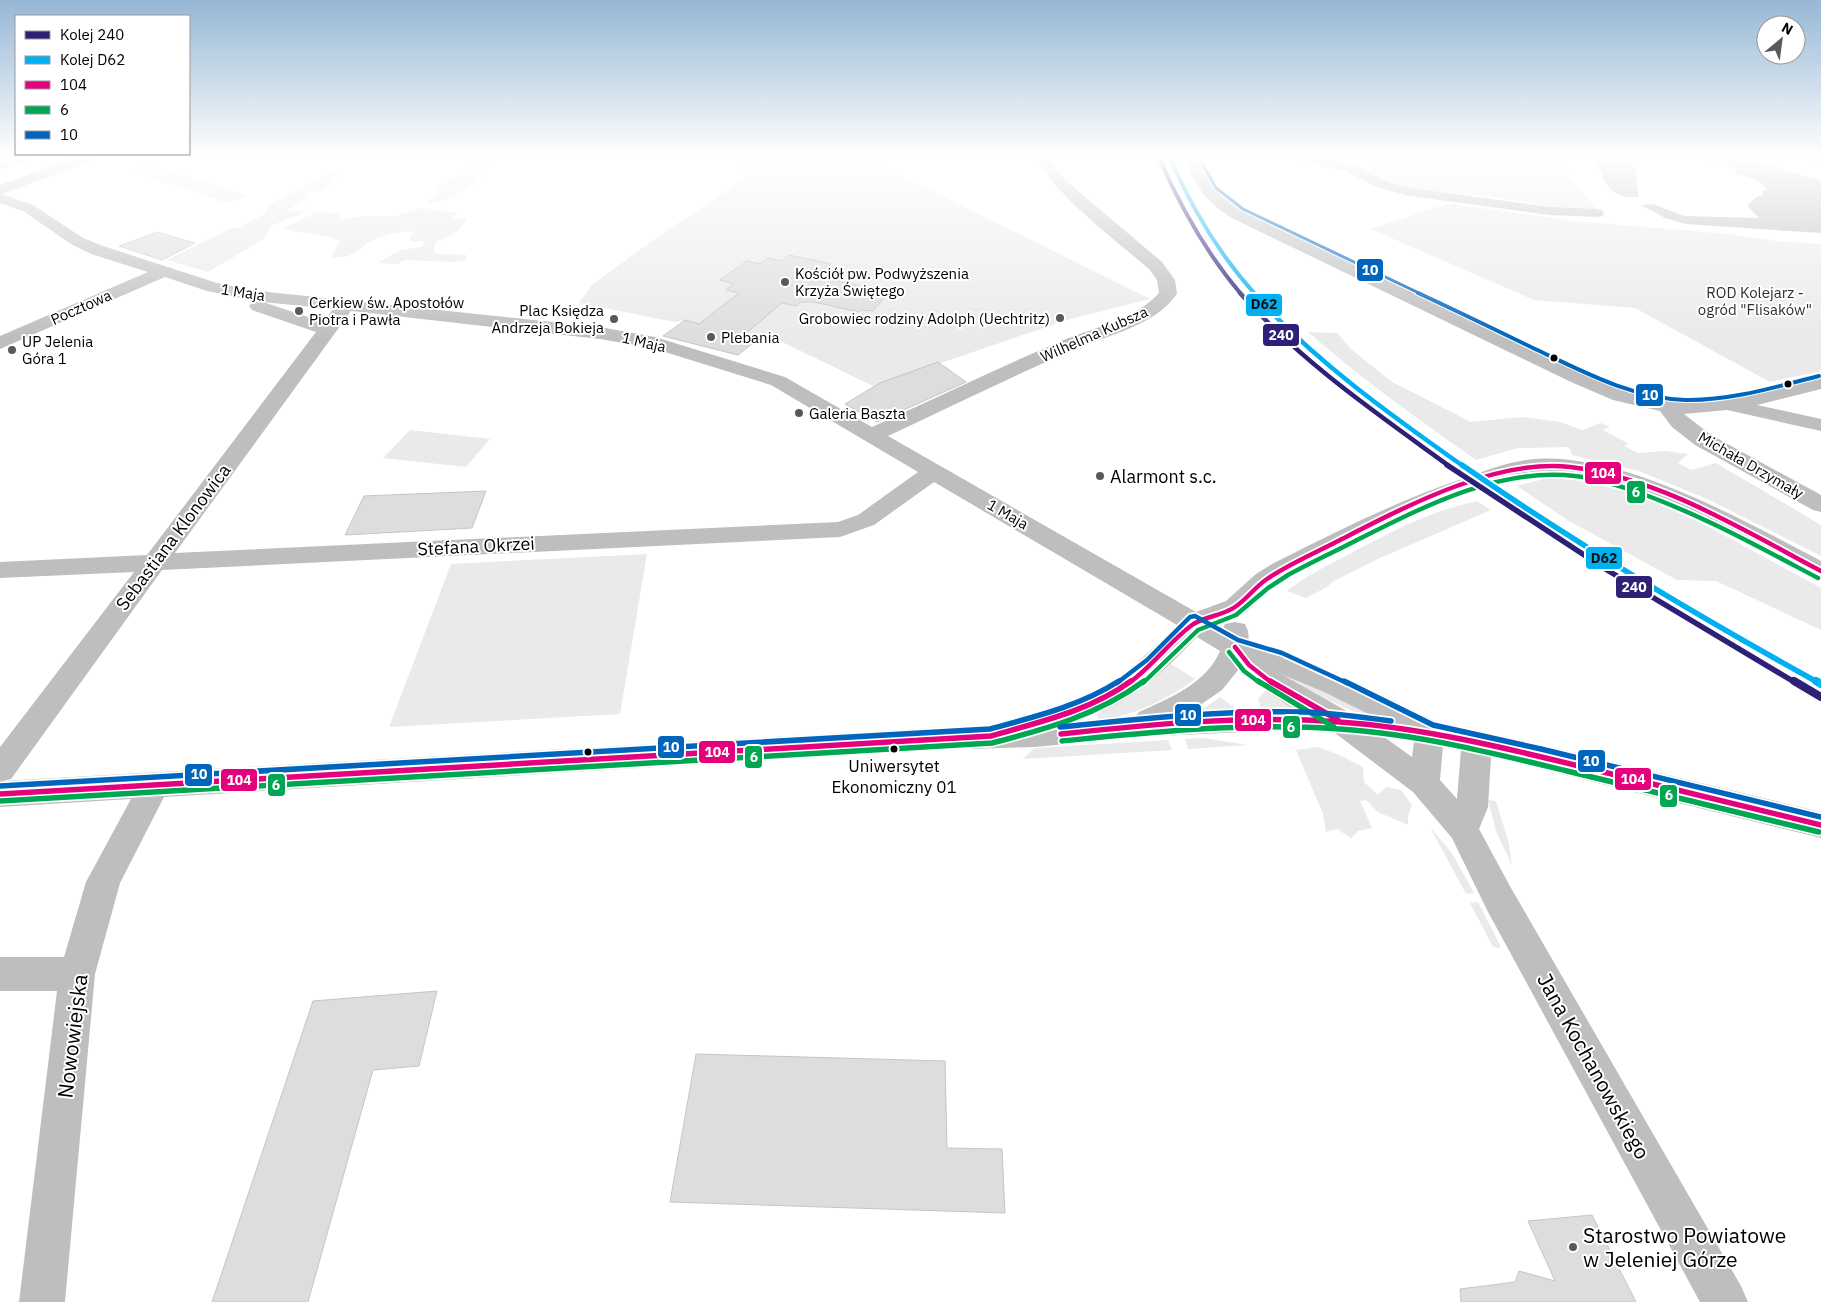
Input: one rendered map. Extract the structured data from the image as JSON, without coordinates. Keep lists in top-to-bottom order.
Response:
{
  "streets": {
    "street": [
      "1 Maja",
      "Pocztowa",
      "Wilhelma Kubsza",
      "Michała Drzymały",
      "Sebastiana Klonowica",
      "Stefana Okrzei",
      "Nowowiejska",
      "Jana Kochanowskiego"
    ]
  },
  "crossings": [
    ["1 Maja", "Pocztowa"],
    ["1 Maja", "Wilhelma Kubsza"],
    ["1 Maja", "Sebastiana Klonowica"],
    ["1 Maja", "Stefana Okrzei"],
    ["1 Maja", "Jana Kochanowskiego"],
    ["Sebastiana Klonowica", "Stefana Okrzei"]
  ],
  "parks": ["ROD Kolejarz - ogród \"Flisaków\""],
  "places": [
    "Kościół pw. Podwyższenia Krzyża Świętego",
    "Cerkiew św. Apostołów Piotra i Pawła",
    "Grobowiec rodziny Adolph (Uechtritz)",
    "Plac Księdza Andrzeja Bokieja",
    "Plebania",
    "UP Jelenia Góra 1",
    "Galeria Baszta",
    "Alarmont s.c.",
    "Uniwersytet Ekonomiczny 01",
    "Starostwo Powiatowe w Jeleniej Górze"
  ],
  "lines": [
    "rail line 240",
    "rail line D62",
    "transit line 10",
    "transit line 104",
    "transit line 6"
  ],
  "legend": [
    "Kolej 240",
    "Kolej D62",
    "104",
    "6",
    "10"
  ],
  "north": "top right"
}
